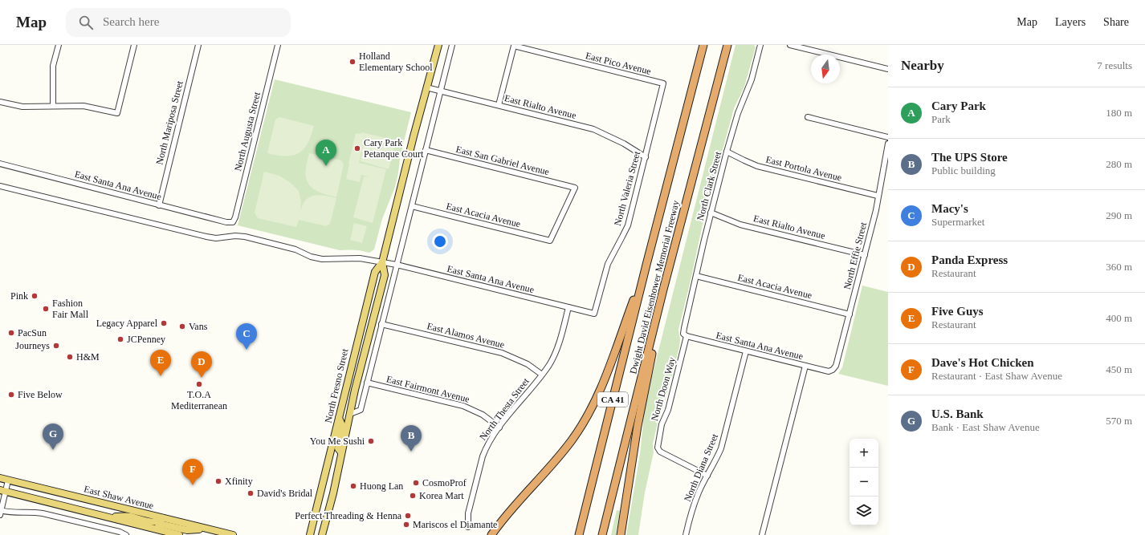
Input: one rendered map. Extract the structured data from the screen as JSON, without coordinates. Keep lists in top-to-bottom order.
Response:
{
  "streets": {
    "highway": ["Dwight David Eisenhower Memorial Freeway", "CA 41"],
    "main road": ["North Fresno Street", "East Shaw Avenue"],
    "street": [
      "East Pico Avenue",
      "East Rialto Avenue",
      "North Mariposa Street",
      "North Augusta Street",
      "East San Gabriel Avenue",
      "East Portola Avenue",
      "East Santa Ana Avenue",
      "North Clark Street",
      "North Valeria Street",
      "East Acacia Avenue",
      "North Effie Street",
      "East Alamos Avenue",
      "East Fairmont Avenue",
      "North Doon Way",
      "North Thesta Street",
      "North Diana Street"
    ]
  },
  "crossings": [
    ["East Pico Avenue", "East Rialto Avenue"],
    ["East Pico Avenue", "North Valeria Street"],
    ["East Rialto Avenue", "North Clark Street"],
    ["East Rialto Avenue", "North Valeria Street"],
    ["East Rialto Avenue", "North Effie Street"],
    ["East Rialto Avenue", "North Fresno Street"],
    ["North Mariposa Street", "East Santa Ana Avenue"],
    ["North Augusta Street", "East Santa Ana Avenue"],
    ["East San Gabriel Avenue", "East Acacia Avenue"],
    ["East Portola Avenue", "North Clark Street"],
    ["East Portola Avenue", "North Effie Street"],
    ["East Santa Ana Avenue", "North Clark Street"],
    ["East Santa Ana Avenue", "North Valeria Street"],
    ["East Santa Ana Avenue", "North Effie Street"],
    ["East Santa Ana Avenue", "North Fresno Street"],
    ["East Santa Ana Avenue", "North Doon Way"],
    ["East Santa Ana Avenue", "North Thesta Street"],
    ["East Santa Ana Avenue", "North Diana Street"],
    ["North Clark Street", "East Acacia Avenue"],
    ["North Clark Street", "North Doon Way"],
    ["East Acacia Avenue", "North Effie Street"],
    ["East Alamos Avenue", "North Thesta Street"],
    ["East Fairmont Avenue", "North Thesta Street"],
    ["North Doon Way", "North Diana Street"]
  ],
  "places": [
    "Holland Elementary School",
    "Cary Park Petanque Court",
    "Pink",
    "Fashion Fair Mall",
    "Legacy Apparel",
    "Vans",
    "PacSun",
    "JCPenney",
    "Journeys",
    "H&M",
    "T.O.A Mediterranean",
    "Five Below",
    "You Me Sushi",
    "Xfinity",
    "CosmoProf",
    "Huong Lan",
    "David's Bridal",
    "Korea Mart",
    "Perfect Threading & Henna",
    "Mariscos el Diamante"
  ],
  "north": "bottom",
  "page": {
    "header": "Map",
    "search": "Search here",
    "nav": ["Map", "Layers", "Share"],
    "heading": ["Nearby", "7 results"],
    "list": [
      {
        "mark": "A",
        "name": "Cary Park",
        "note": "Park",
        "value": "180 m"
      },
      {
        "mark": "B",
        "name": "The UPS Store",
        "note": "Public building",
        "value": "280 m"
      },
      {
        "mark": "C",
        "name": "Macy's",
        "note": "Supermarket",
        "value": "290 m"
      },
      {
        "mark": "D",
        "name": "Panda Express",
        "note": "Restaurant",
        "value": "360 m"
      },
      {
        "mark": "E",
        "name": "Five Guys",
        "note": "Restaurant",
        "value": "400 m"
      },
      {
        "mark": "F",
        "name": "Dave's Hot Chicken",
        "note": "Restaurant · East Shaw Avenue",
        "value": "450 m"
      },
      {
        "mark": "G",
        "name": "U.S. Bank",
        "note": "Bank · East Shaw Avenue",
        "value": "570 m"
      }
    ],
    "pins": [
      "A",
      "C",
      "E",
      "D",
      "G",
      "B",
      "F"
    ],
    "map_buttons": ["+", "−"]
  }
}
